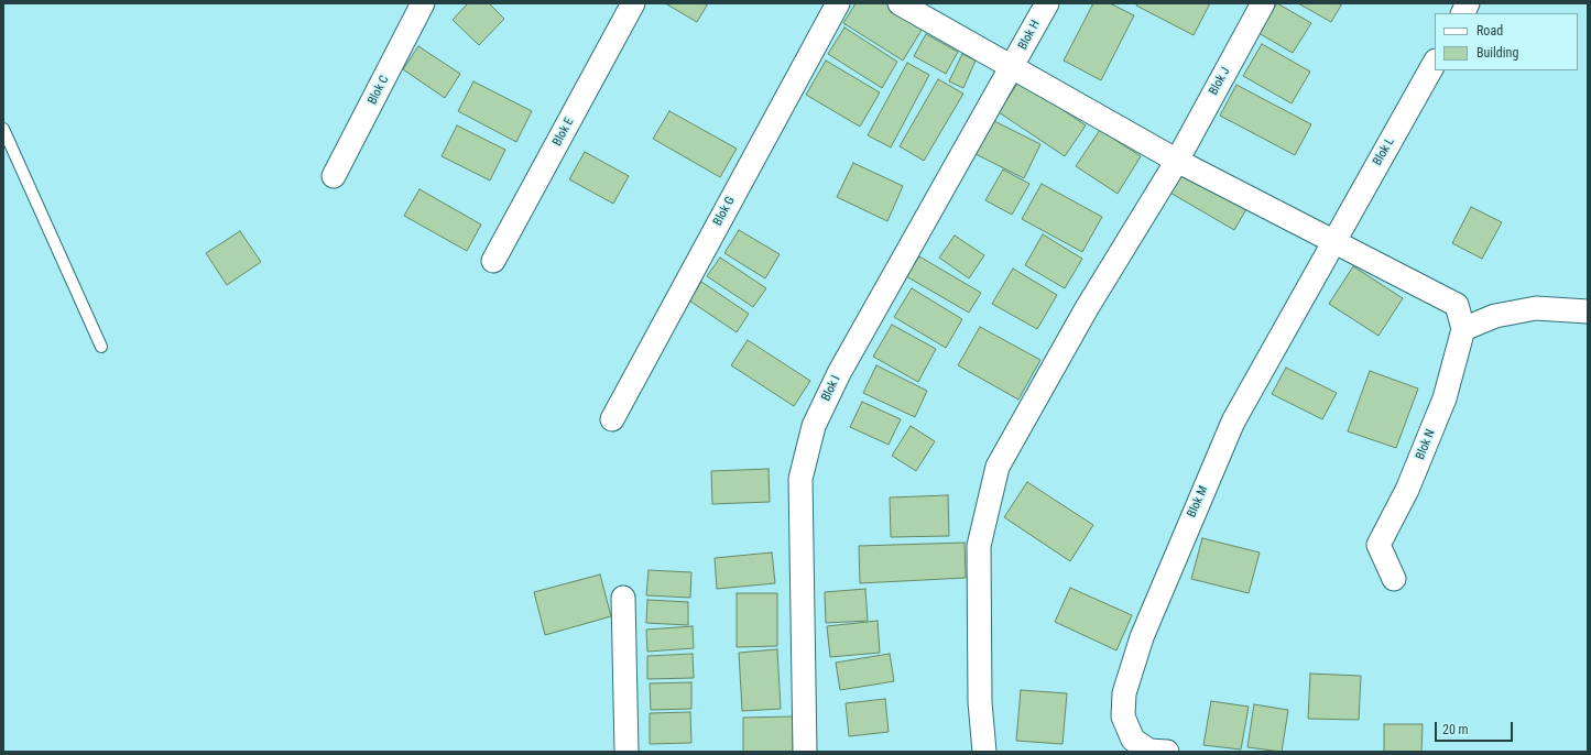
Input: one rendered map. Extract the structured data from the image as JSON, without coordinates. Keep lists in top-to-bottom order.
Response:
{
  "streets": {
    "street": [
      "Blok H",
      "Blok J",
      "Blok C",
      "Blok E",
      "Blok L",
      "Blok G",
      "Blok I",
      "Blok N",
      "Blok M"
    ]
  },
  "crossings": [
    ["Blok H", "Blok I"],
    ["Blok L", "Blok M"]
  ],
  "legend": ["Road", "Building"],
  "scale_bar": "20 m"
}
